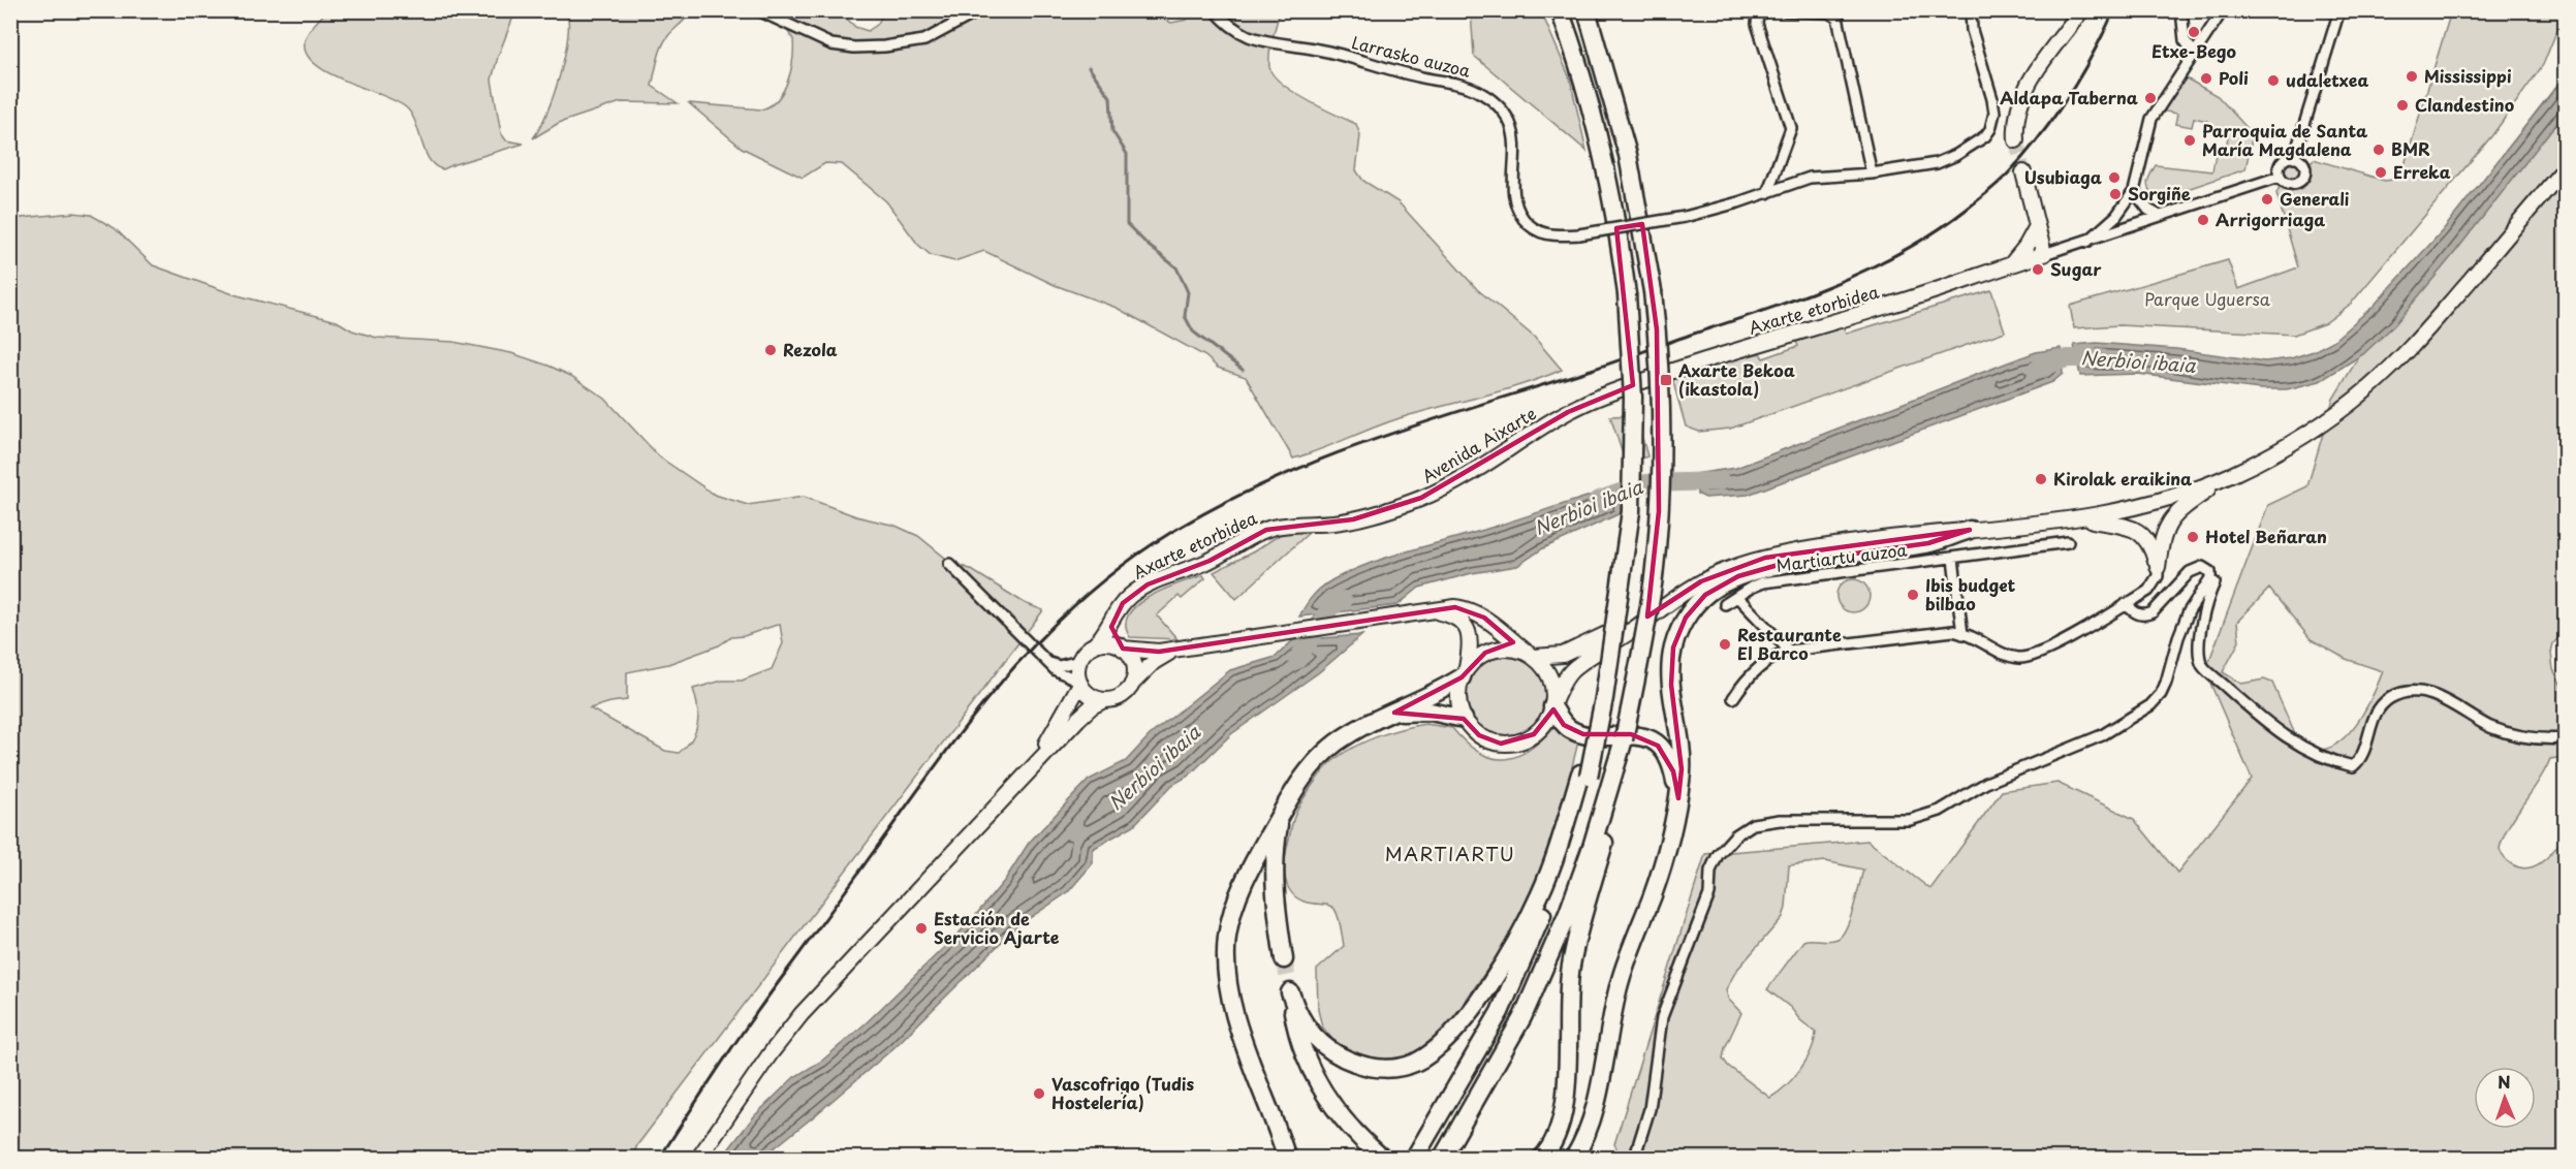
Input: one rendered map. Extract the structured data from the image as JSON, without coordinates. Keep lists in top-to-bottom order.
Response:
{
  "streets": {
    "main road": ["Axarte etorbidea", "Avenida Aixarte"],
    "street": ["Larrasko auzoa", "Martiartu auzoa"]
  },
  "crossings": [
    ["Axarte etorbidea", "Avenida Aixarte"]
  ],
  "districts": ["MARTIARTU"],
  "water": ["Nerbioi ibaia"],
  "parks": ["Parque Uguersa"],
  "places": {
    "other": [
      "Etxe-Bego",
      "Mississippi",
      "Poli",
      "udaletxea",
      "Aldapa Taberna",
      "Clandestino",
      "Parroquia de Santa María Magdalena",
      "BMR",
      "Erreka",
      "Usubiaga",
      "Sorgiñe",
      "Generali",
      "Arrigorriaga",
      "Sugar",
      "Rezola",
      "Kirolak eraikina",
      "Hotel Beñaran",
      "Ibis budget bilbao",
      "Restaurante El Barco",
      "Estación de Servicio Ajarte",
      "Vascofrigo (Tudis Hostelería)"
    ],
    "transit": ["Axarte Bekoa (ikastola)"]
  },
  "north": "top"
}
